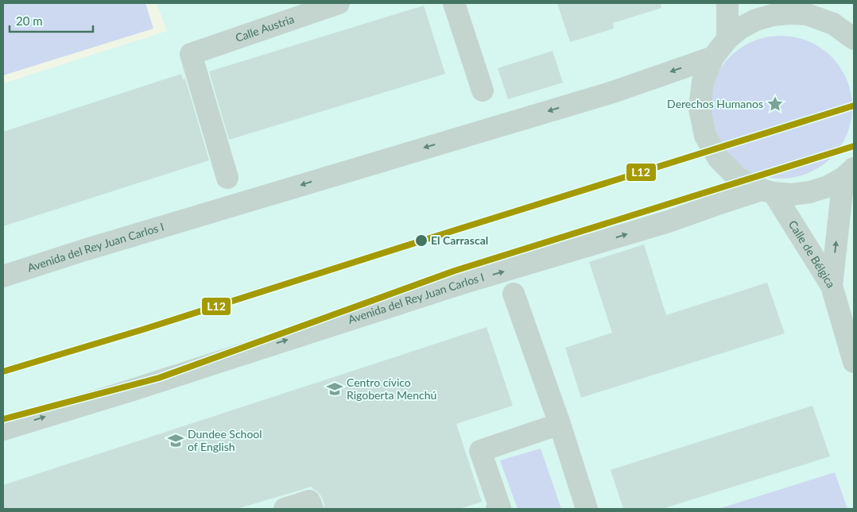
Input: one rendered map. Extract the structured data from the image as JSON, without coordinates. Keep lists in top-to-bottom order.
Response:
{
  "streets": {
    "main road": ["Calle Austria", "Avenida del Rey Juan Carlos I", "Calle de Bélgica"]
  },
  "crossings": [
    ["Avenida del Rey Juan Carlos I", "Calle de Bélgica"]
  ],
  "one_way": ["Calle de Bélgica"],
  "places": {
    "place": ["Derechos Humanos"],
    "other": ["El Carrascal"],
    "school or university": ["Centro cívico Rigoberta Menchú", "Dundee School of English"]
  },
  "lines": ["transit line L12"],
  "scale_bar": "20 m"
}
